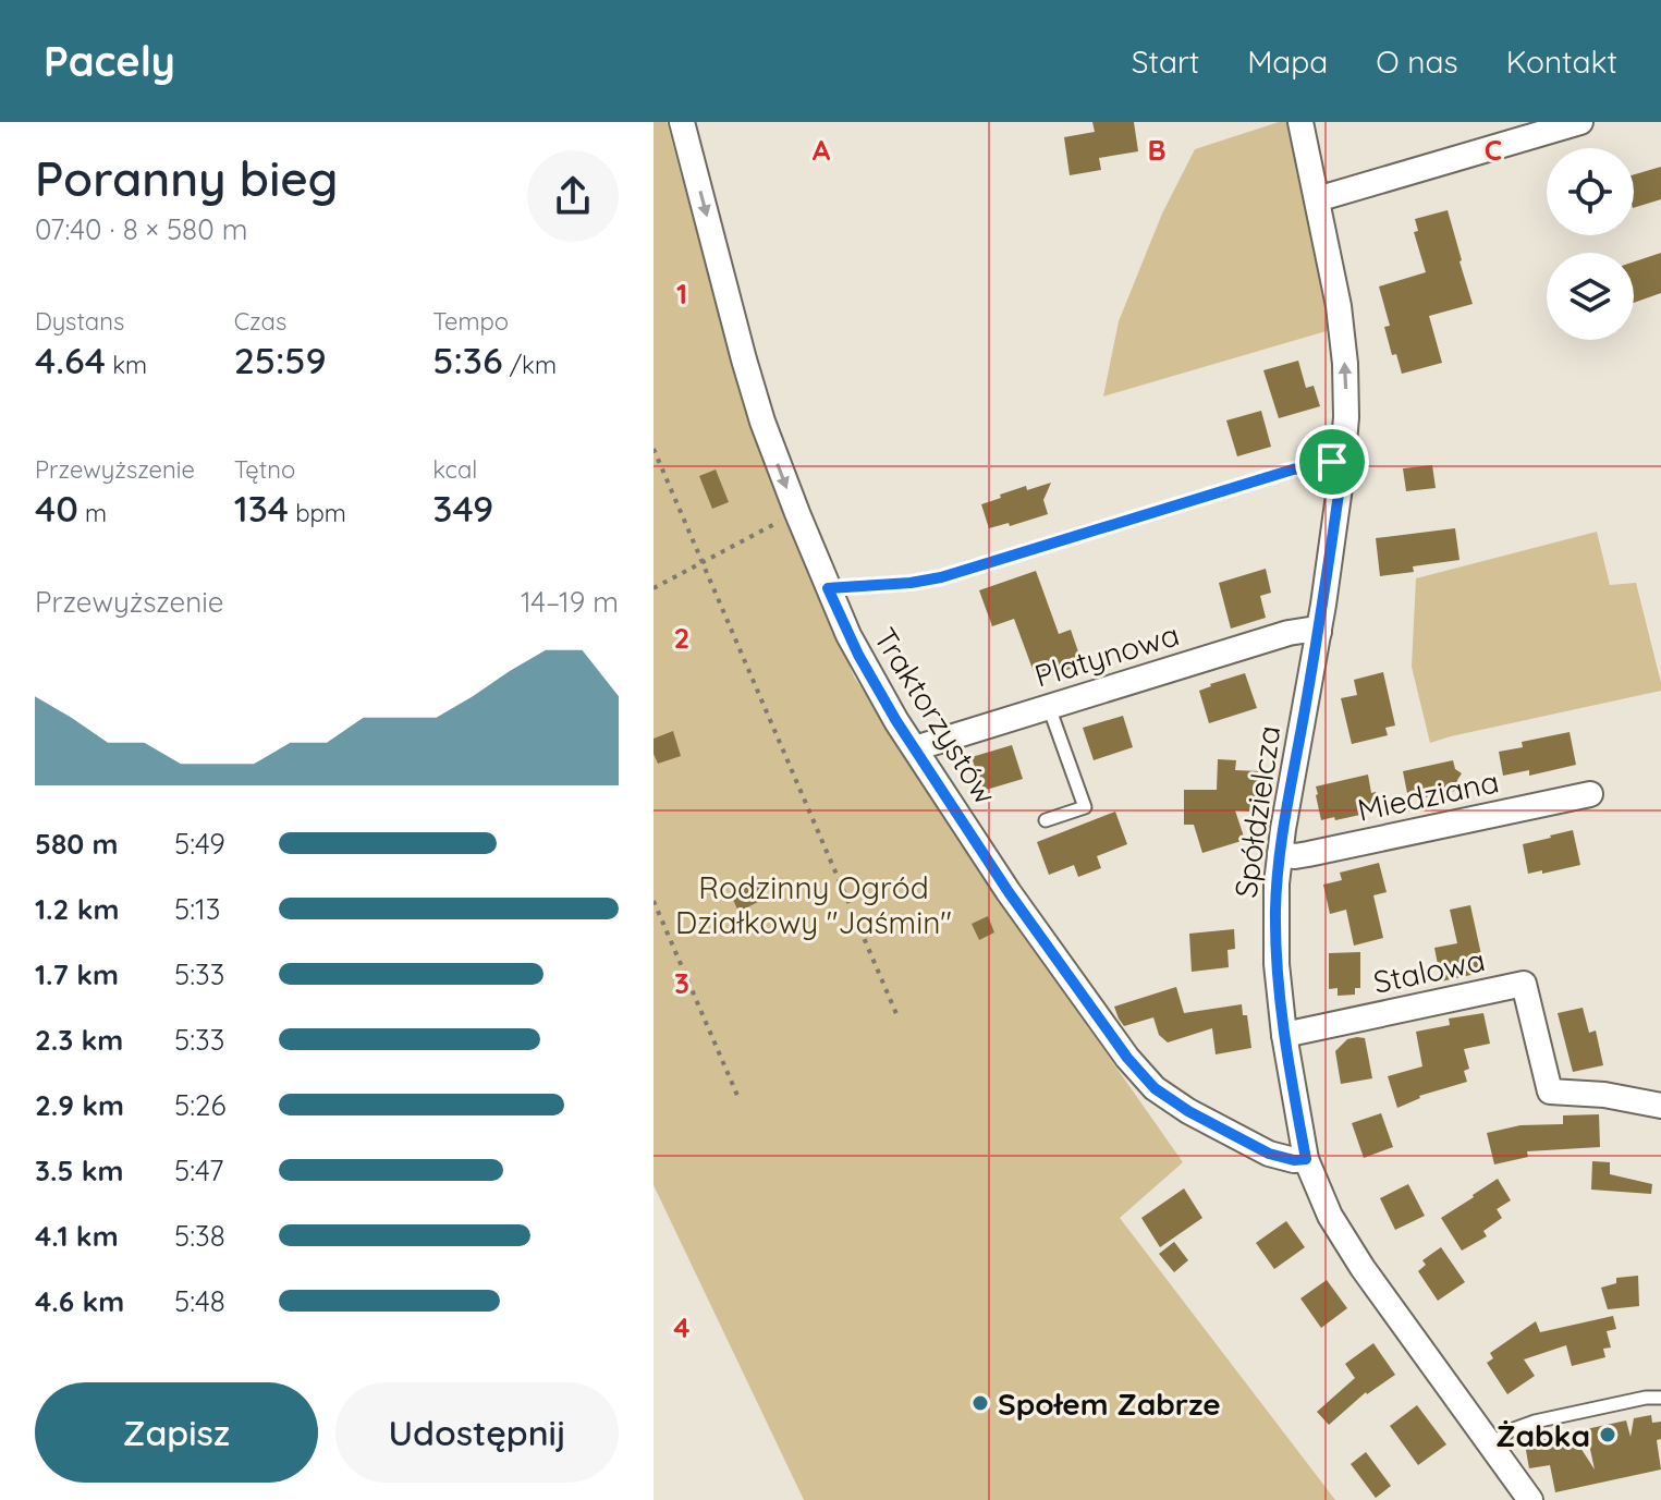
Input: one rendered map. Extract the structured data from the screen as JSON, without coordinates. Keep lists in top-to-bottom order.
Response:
{
  "streets": {
    "street": [
      "Platynowa",
      "Traktorzystów",
      "Miedziana",
      "Spółdzielcza",
      "Stalowa"
    ]
  },
  "crossings": [
    ["Platynowa", "Traktorzystów"],
    ["Platynowa", "Spółdzielcza"],
    ["Traktorzystów", "Spółdzielcza"],
    ["Miedziana", "Spółdzielcza"],
    ["Spółdzielcza", "Stalowa"]
  ],
  "parks": ["Rodzinny Ogród Działkowy \"Jaśmin\""],
  "places": ["Społem Zabrze", "Żabka"],
  "page": {
    "header": "Pacely",
    "nav": [
      "Start",
      "Mapa",
      "O nas",
      "Kontakt"
    ],
    "heading": ["Poranny bieg", "07:40 · 8 × 580 m"],
    "stats": [
      ["Dystans", "4.64 km"],
      ["Czas", "25:59"],
      ["Tempo", "5:36 /km"],
      ["Przewyższenie", "40 m"],
      ["Tętno", "134 bpm"],
      ["kcal", "349"]
    ],
    "chart": ["Przewyższenie", "14–19 m"],
    "list": [
      {
        "name": "580 m",
        "note": "5:49"
      },
      {
        "name": "1.2 km",
        "note": "5:13"
      },
      {
        "name": "1.7 km",
        "note": "5:33"
      },
      {
        "name": "2.3 km",
        "note": "5:33"
      },
      {
        "name": "2.9 km",
        "note": "5:26"
      },
      {
        "name": "3.5 km",
        "note": "5:47"
      },
      {
        "name": "4.1 km",
        "note": "5:38"
      },
      {
        "name": "4.6 km",
        "note": "5:48"
      }
    ],
    "buttons": ["Zapisz", "Udostępnij"]
  },
  "grid": {
    "columns": ["A", "B", "C"],
    "rows": [
      "1",
      "2",
      "3",
      "4"
    ]
  }
}
